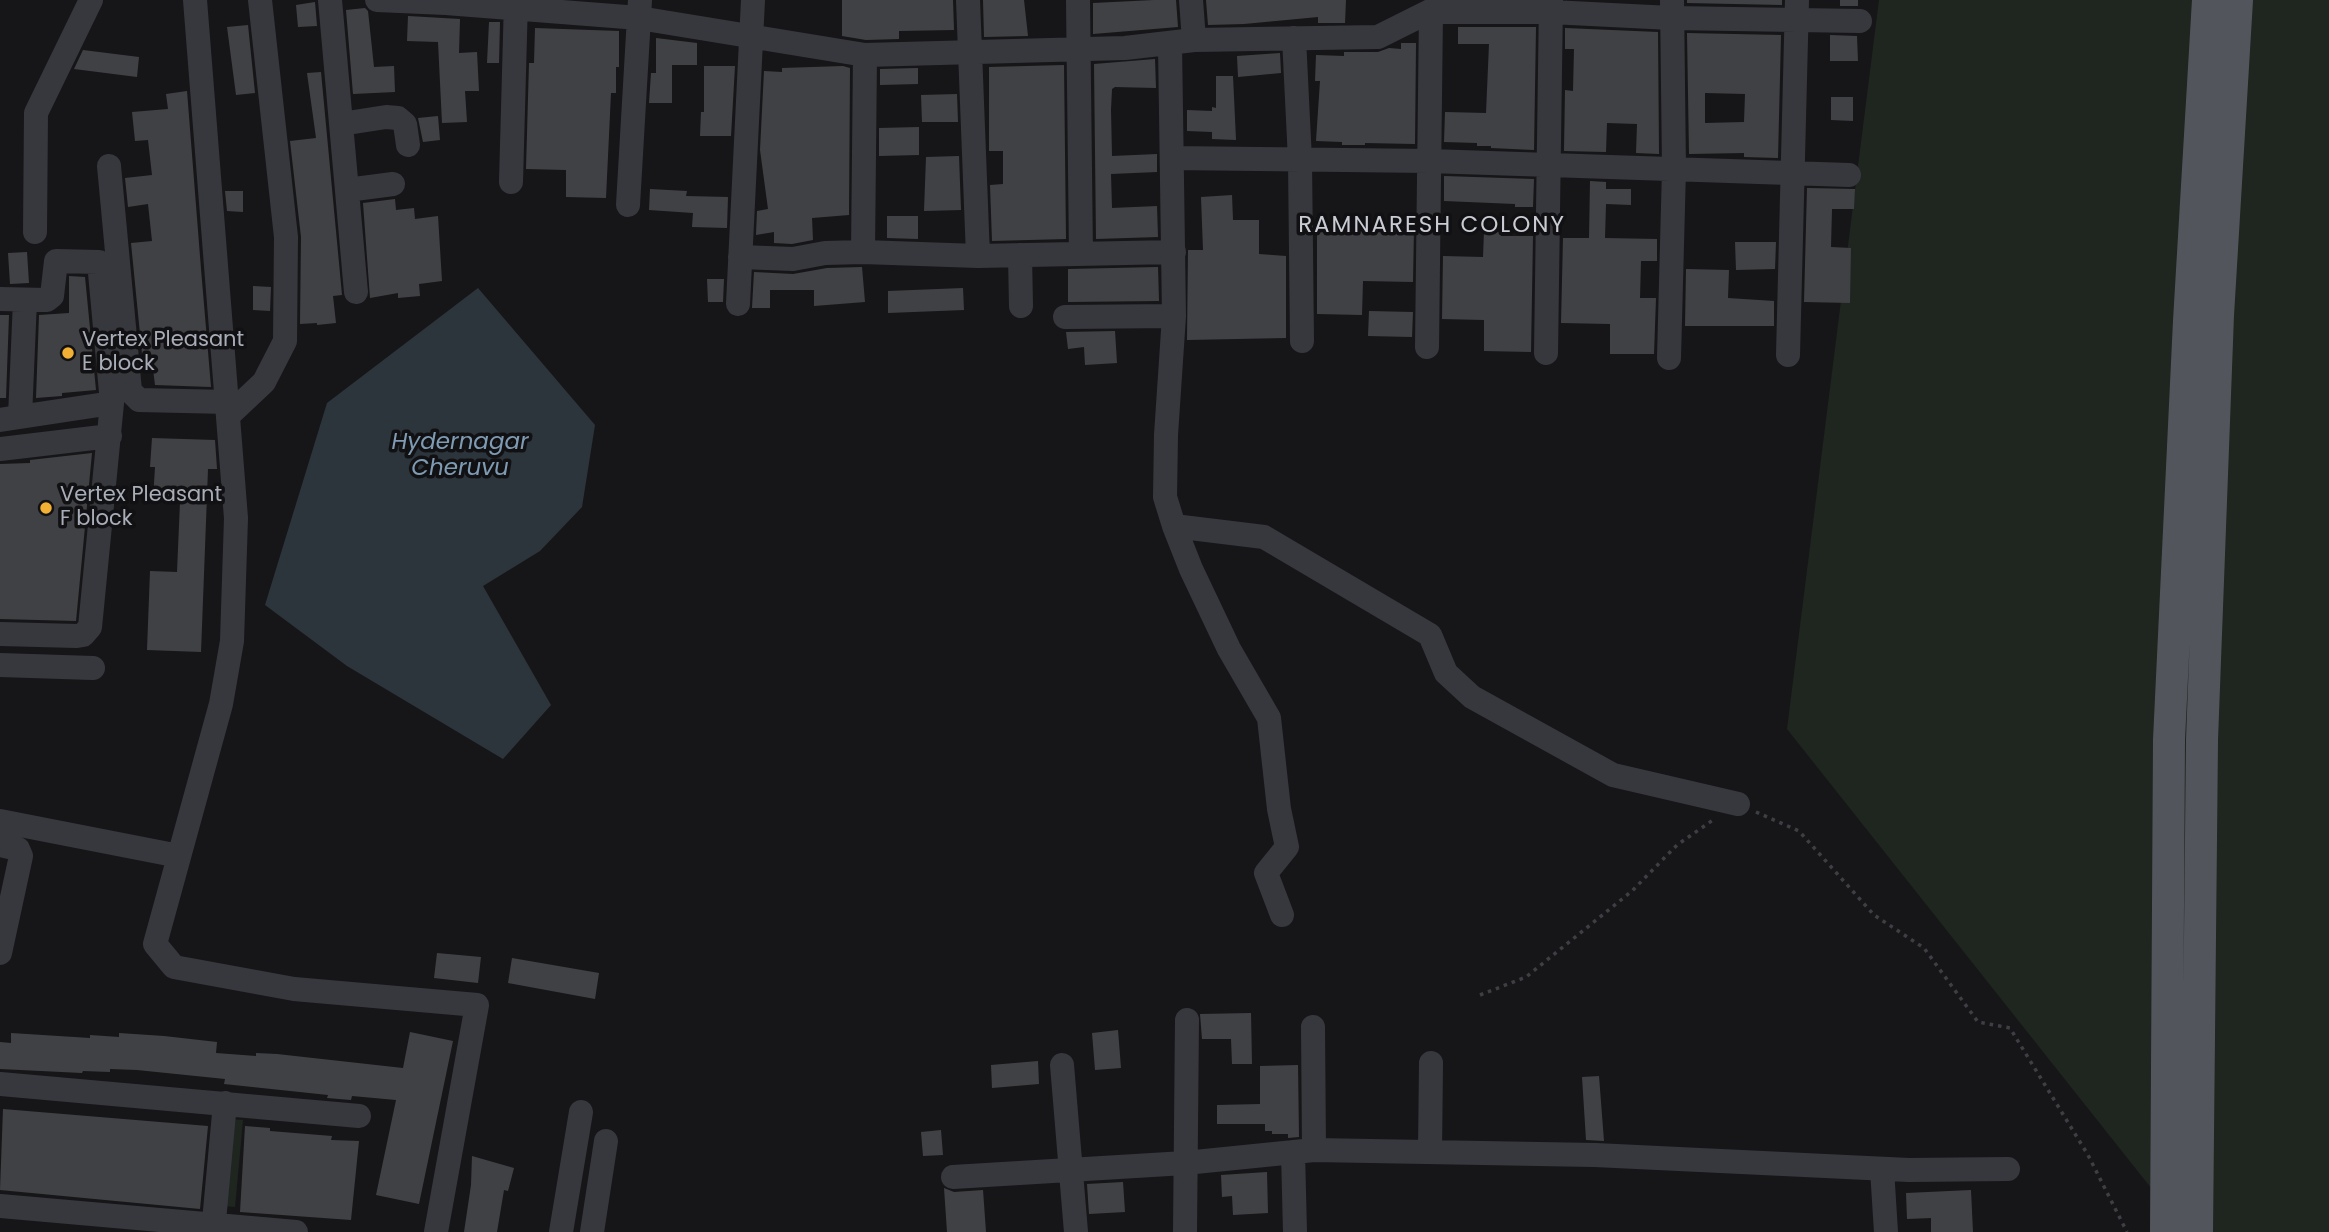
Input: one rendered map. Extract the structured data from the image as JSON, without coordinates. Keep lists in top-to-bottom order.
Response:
{
  "districts": ["RAMNARESH COLONY"],
  "water": ["Hydernagar Cheruvu"],
  "places": ["Vertex Pleasant E block", "Vertex Pleasant F block"]
}
